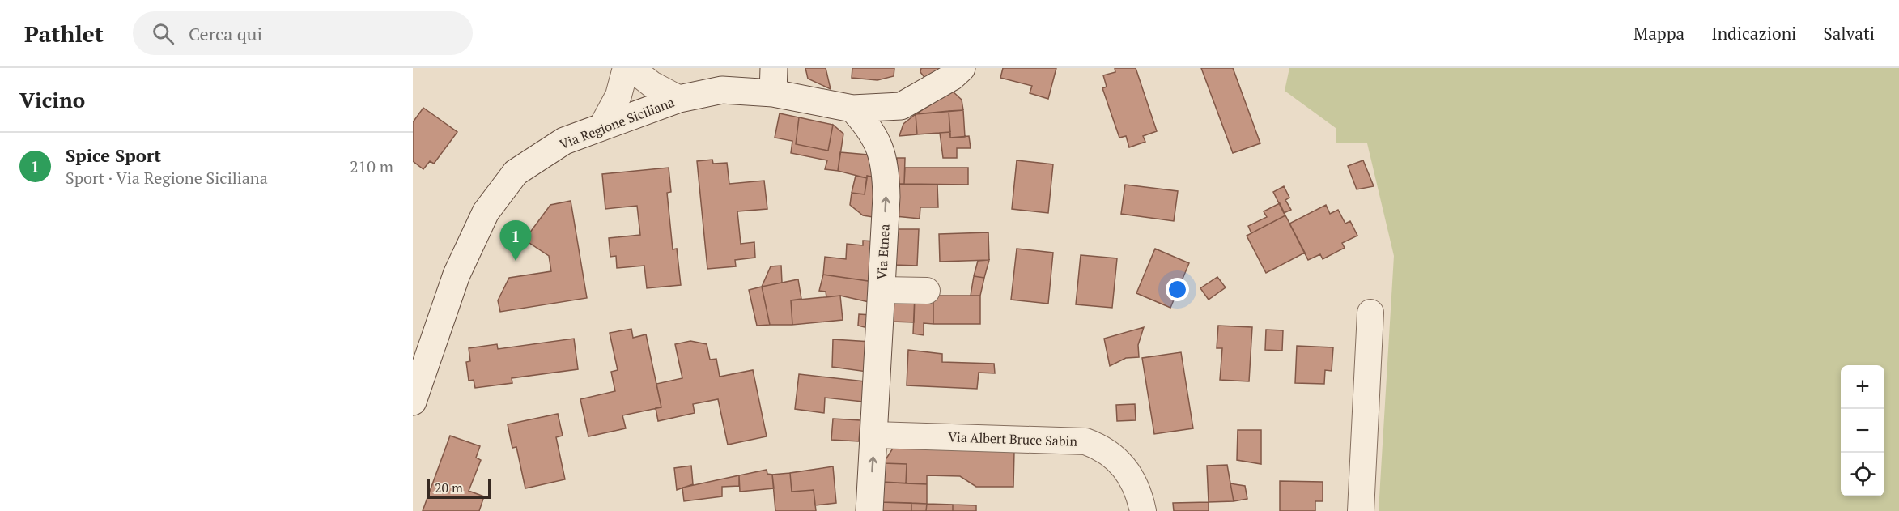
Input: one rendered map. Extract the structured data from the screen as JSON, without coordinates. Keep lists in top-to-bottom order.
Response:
{
  "streets": {
    "main road": ["Via Regione Siciliana", "Via Etnea"],
    "street": ["Via Albert Bruce Sabin"]
  },
  "crossings": [
    ["Via Etnea", "Via Albert Bruce Sabin"]
  ],
  "one_way": ["Via Etnea"],
  "scale_bar": "20 m",
  "page": {
    "header": "Pathlet",
    "search": "Cerca qui",
    "nav": ["Mappa", "Indicazioni", "Salvati"],
    "heading": "Vicino",
    "list": [
      {
        "mark": "1",
        "name": "Spice Sport",
        "note": "Sport · Via Regione Siciliana",
        "value": "210 m"
      }
    ],
    "pins": "1",
    "map_buttons": ["+", "−"],
    "scale": "20 m"
  }
}
